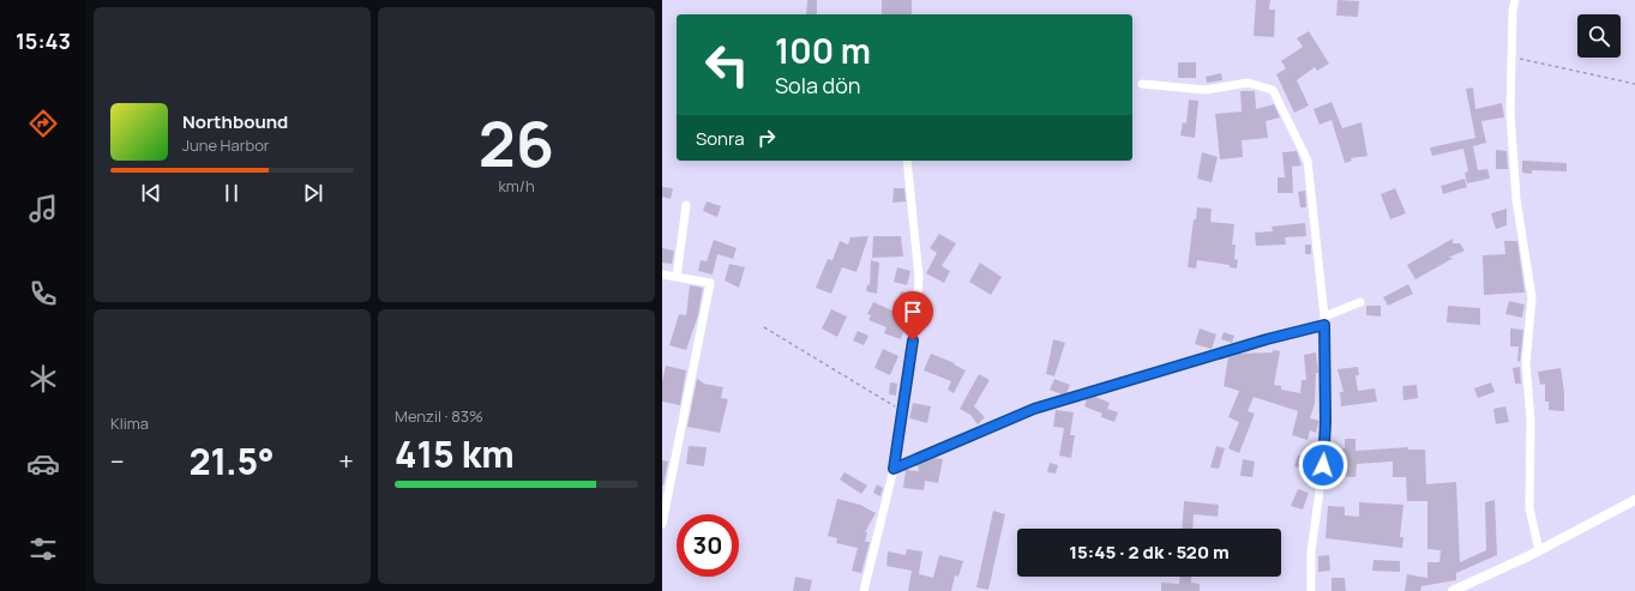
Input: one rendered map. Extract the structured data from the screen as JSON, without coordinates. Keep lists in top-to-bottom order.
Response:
{
  "page": {
    "tabs": "15:43",
    "tile": [
      ["26", "km/h"],
      "Klima",
      ["Menzil · 83%", "415 km"]
    ],
    "turn": ["100 m", "Sola dön"],
    "song": ["Northbound", "June Harbor"],
    "then": "Sonra",
    "heat": ["−", "21.5°", "+"],
    "limit": "30",
    "trip": "15:45 · 2 dk · 520 m"
  }
}
